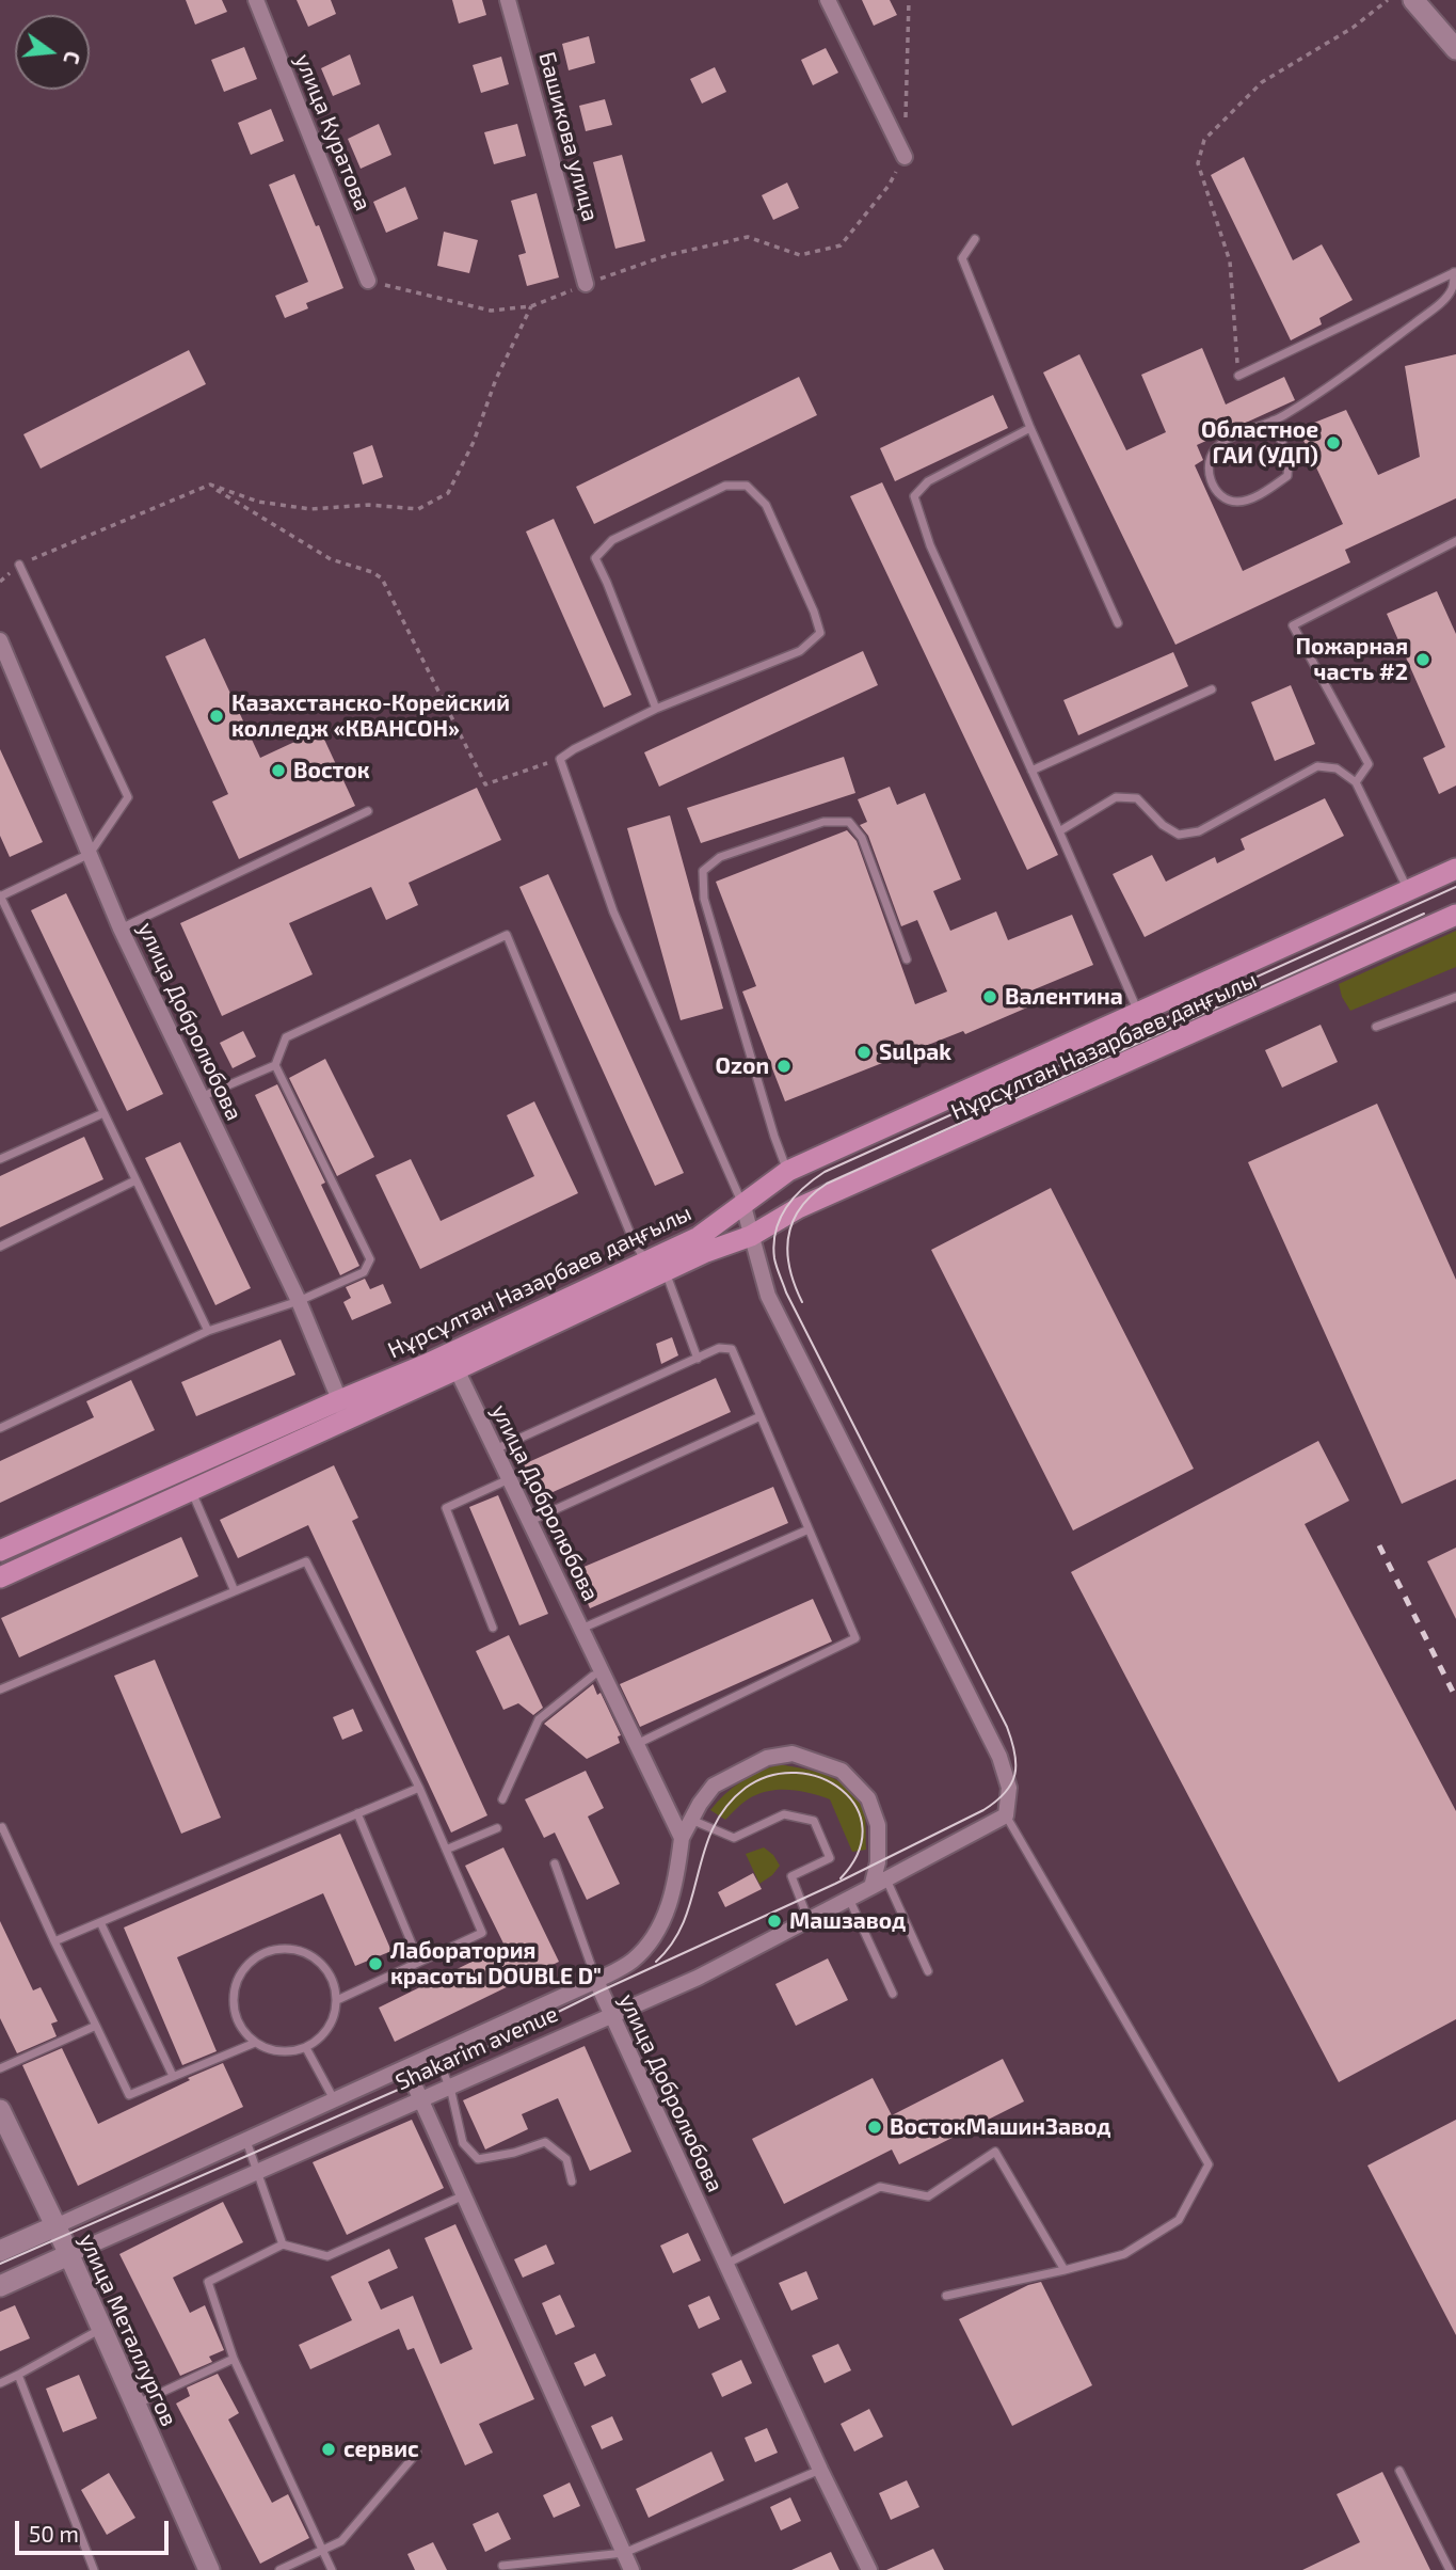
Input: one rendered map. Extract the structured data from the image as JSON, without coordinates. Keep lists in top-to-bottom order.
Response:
{
  "streets": {
    "main road": ["Нұрсұлтан Назарбаев даңғылы"],
    "street": [
      "улица Куратова",
      "Башикова улица",
      "улица Добролюбова",
      "Shakarim avenue",
      "улица Металлургов"
    ]
  },
  "crossings": [
    ["улица Добролюбова", "Нұрсұлтан Назарбаев даңғылы"],
    ["улица Добролюбова", "Shakarim avenue"],
    ["Shakarim avenue", "улица Металлургов"]
  ],
  "places": [
    "Областное ГАИ (УДП)",
    "Пожарная часть #2",
    "Казахстанско-Корейский колледж «КВАНСОН»",
    "Восток",
    "Валентина",
    "Sulpak",
    "Ozon",
    "Машзавод",
    "Лаборатория красоты DOUBLE D\"",
    "ВостокМашинЗавод",
    "сервис"
  ],
  "scale_bar": "50 m",
  "north": "right"
}
